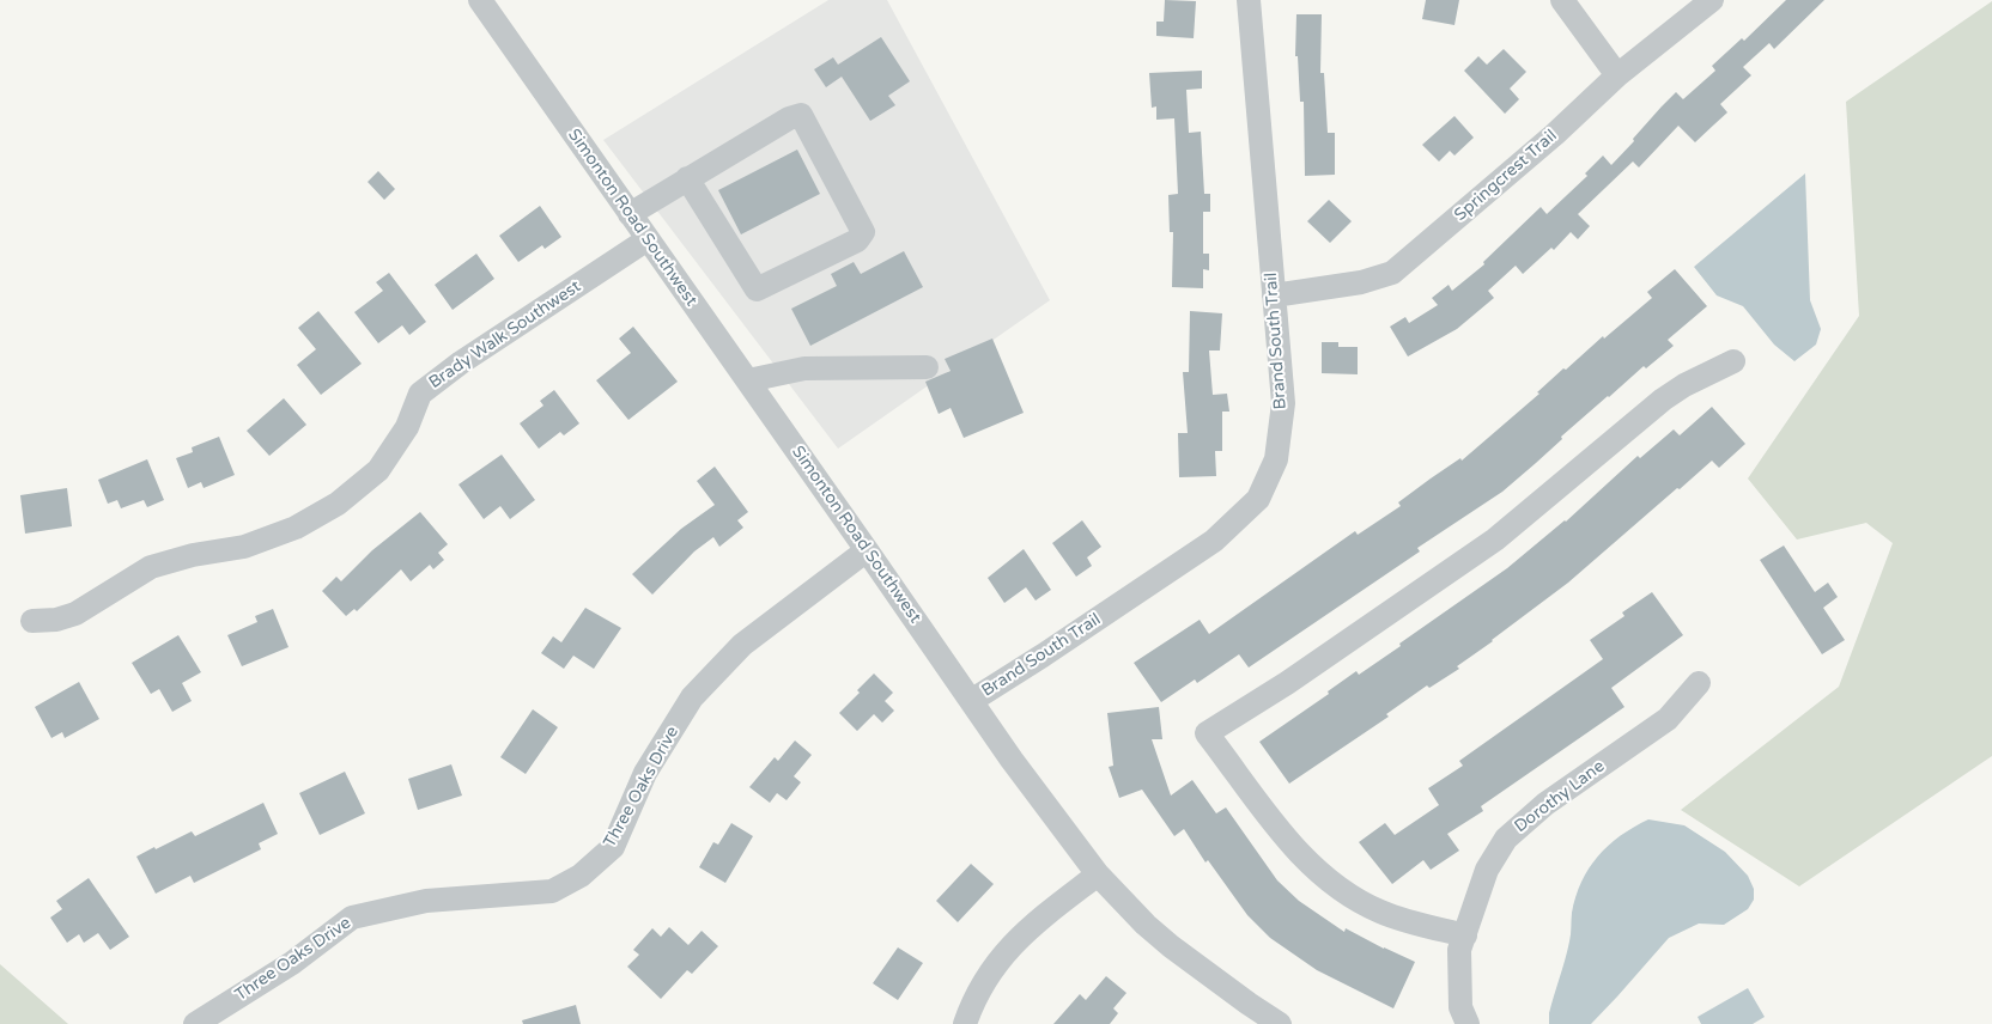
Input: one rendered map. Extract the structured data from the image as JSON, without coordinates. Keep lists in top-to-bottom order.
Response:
{
  "streets": {
    "street": [
      "Springcrest Trail",
      "Simonton Road Southwest",
      "Brady Walk Southwest",
      "Brand South Trail",
      "Three Oaks Drive",
      "Dorothy Lane"
    ]
  },
  "crossings": [
    ["Springcrest Trail", "Brand South Trail"],
    ["Simonton Road Southwest", "Brady Walk Southwest"],
    ["Simonton Road Southwest", "Brand South Trail"],
    ["Simonton Road Southwest", "Three Oaks Drive"]
  ]
}
